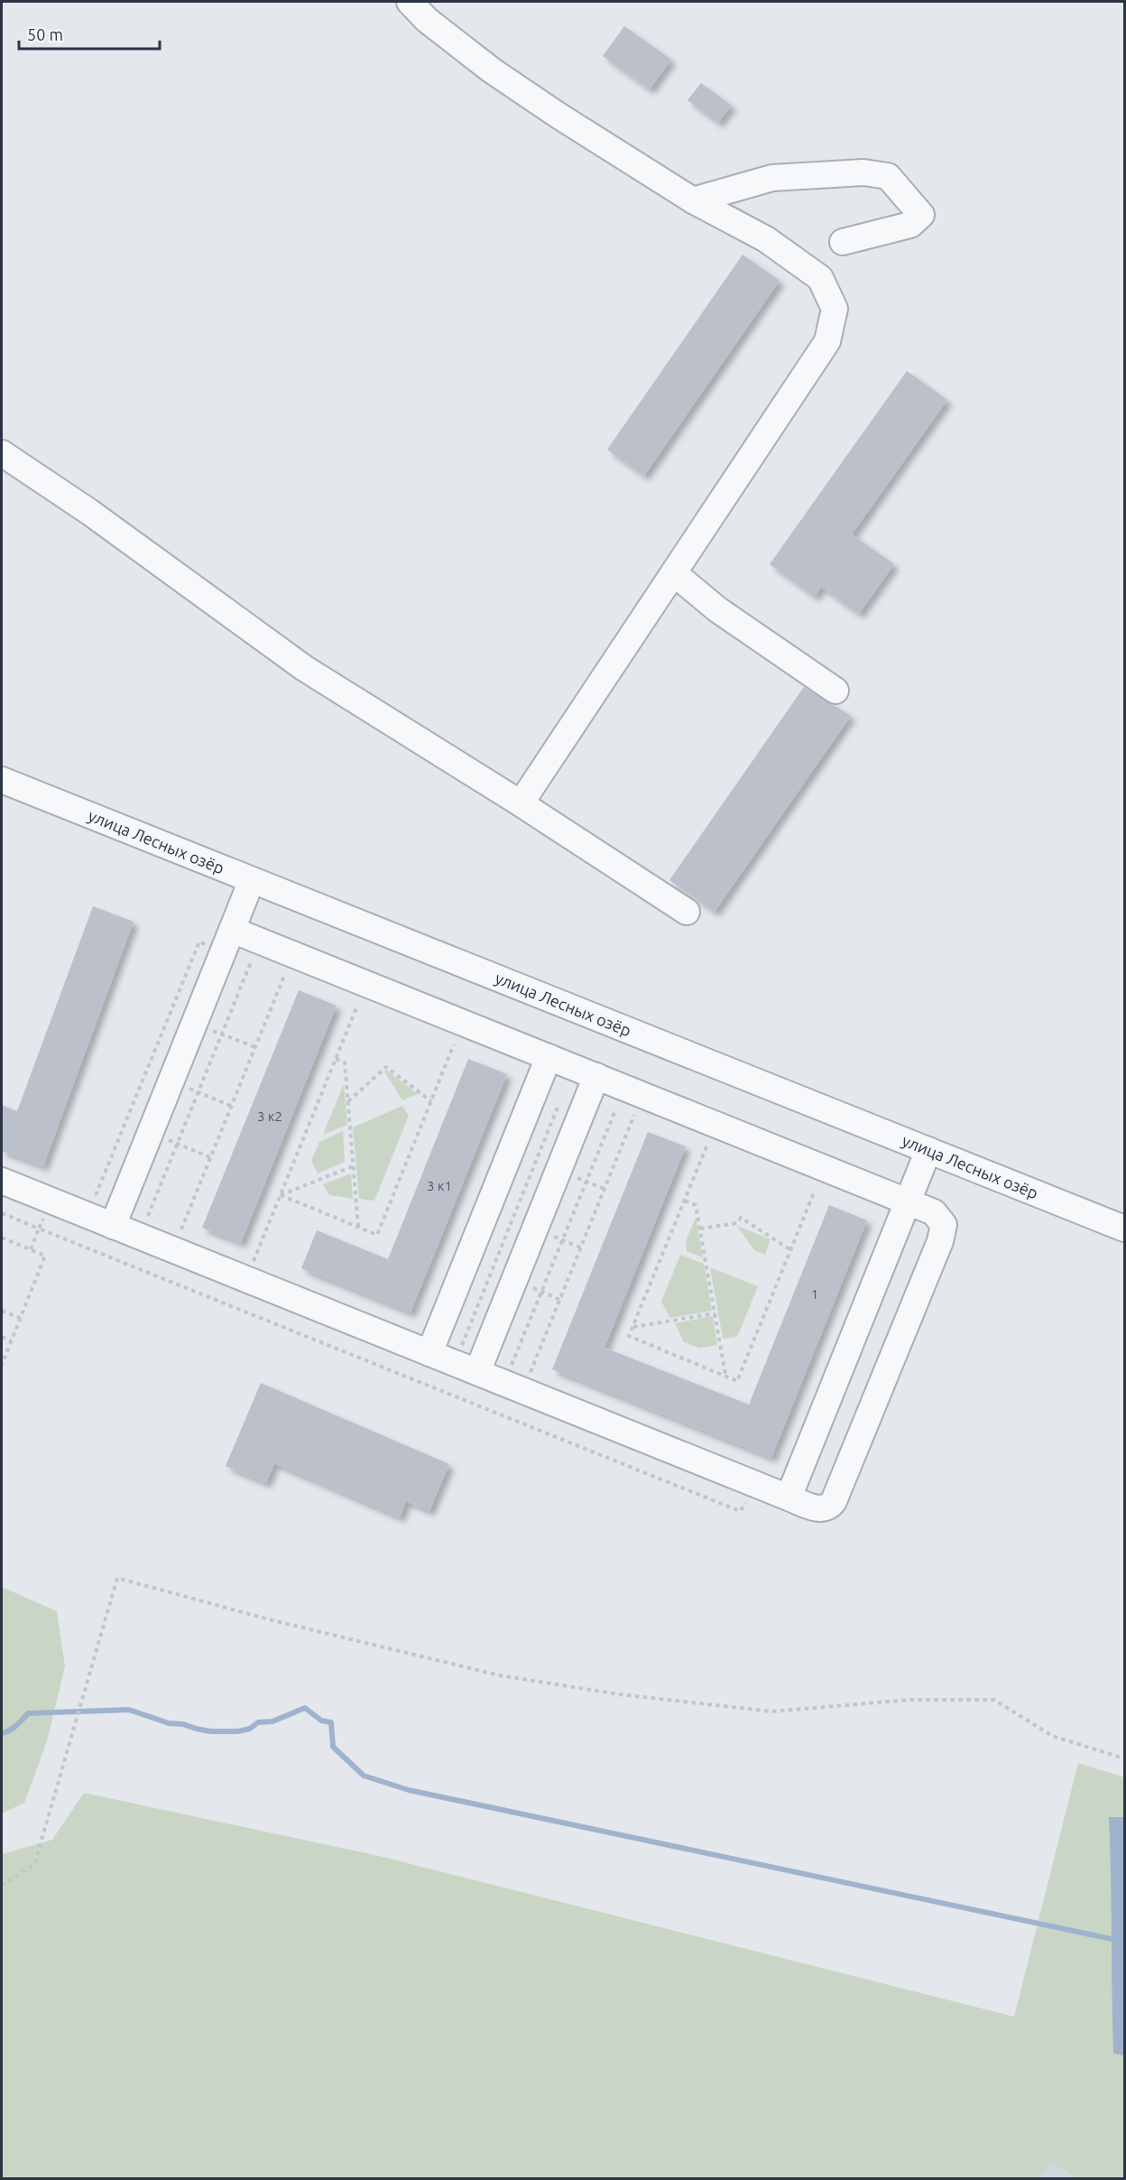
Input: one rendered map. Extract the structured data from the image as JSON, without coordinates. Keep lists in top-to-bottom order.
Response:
{
  "streets": {
    "street": ["улица Лесных озёр"]
  },
  "house_numbers": ["3 к2", "3 к1", "1"],
  "scale_bar": "50 m"
}
